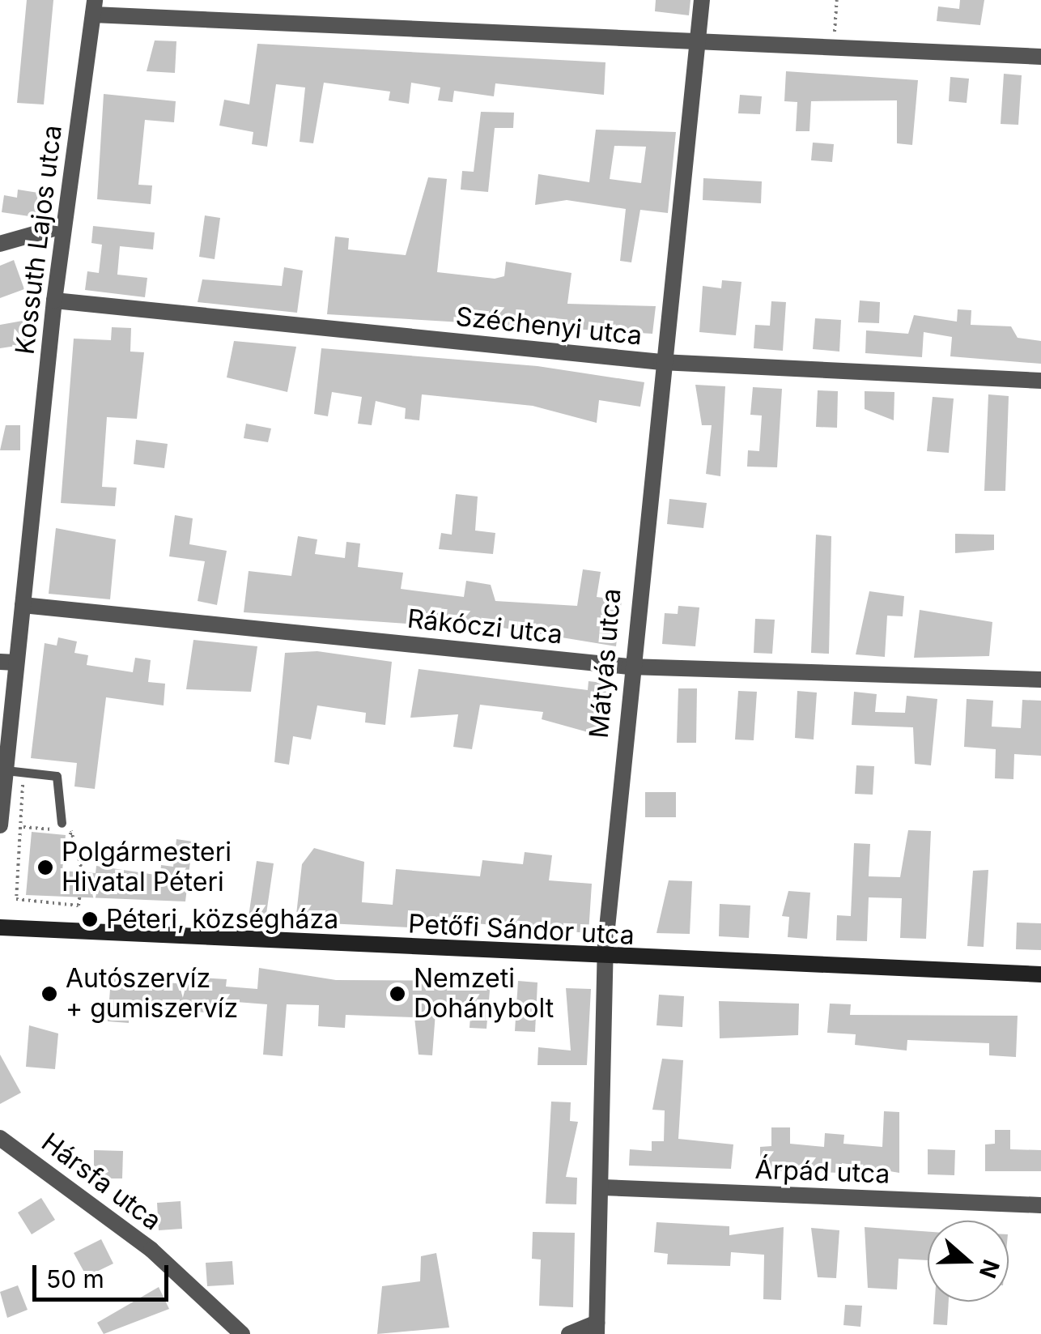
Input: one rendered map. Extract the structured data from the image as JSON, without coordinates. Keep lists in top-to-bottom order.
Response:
{
  "streets": {
    "main road": ["Petőfi Sándor utca"],
    "street": [
      "Kossuth Lajos utca",
      "Széchenyi utca",
      "Rákóczi utca",
      "Mátyás utca",
      "Árpád utca",
      "Hársfa utca"
    ]
  },
  "crossings": [
    ["Kossuth Lajos utca", "Széchenyi utca"],
    ["Kossuth Lajos utca", "Rákóczi utca"],
    ["Széchenyi utca", "Mátyás utca"],
    ["Rákóczi utca", "Mátyás utca"],
    ["Mátyás utca", "Petőfi Sándor utca"],
    ["Mátyás utca", "Árpád utca"]
  ],
  "places": [
    "Polgármesteri Hivatal Péteri",
    "Péteri, községháza",
    "Autószervíz + gumiszervíz",
    "Nemzeti Dohánybolt"
  ],
  "scale_bar": "50 m",
  "north": "right"
}
